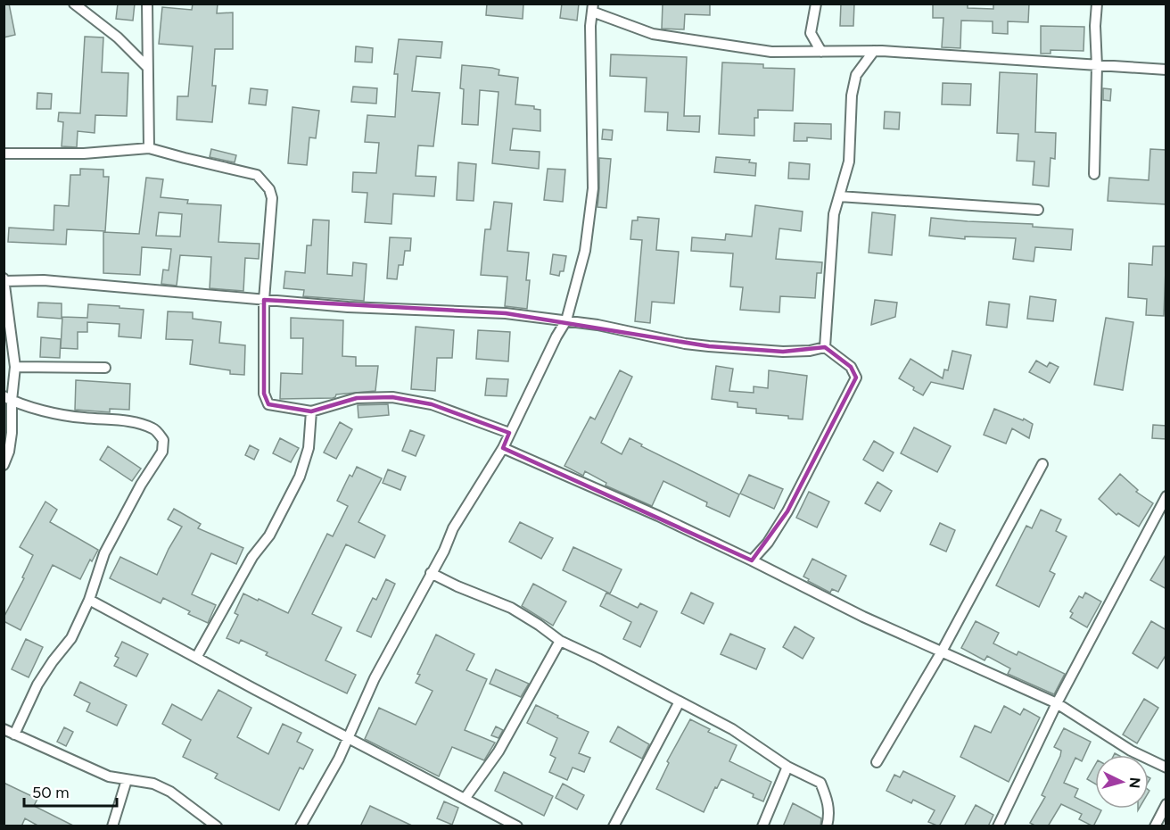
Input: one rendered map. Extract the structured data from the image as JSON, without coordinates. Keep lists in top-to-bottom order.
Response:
{
  "scale_bar": "50 m",
  "north": "right"
}
